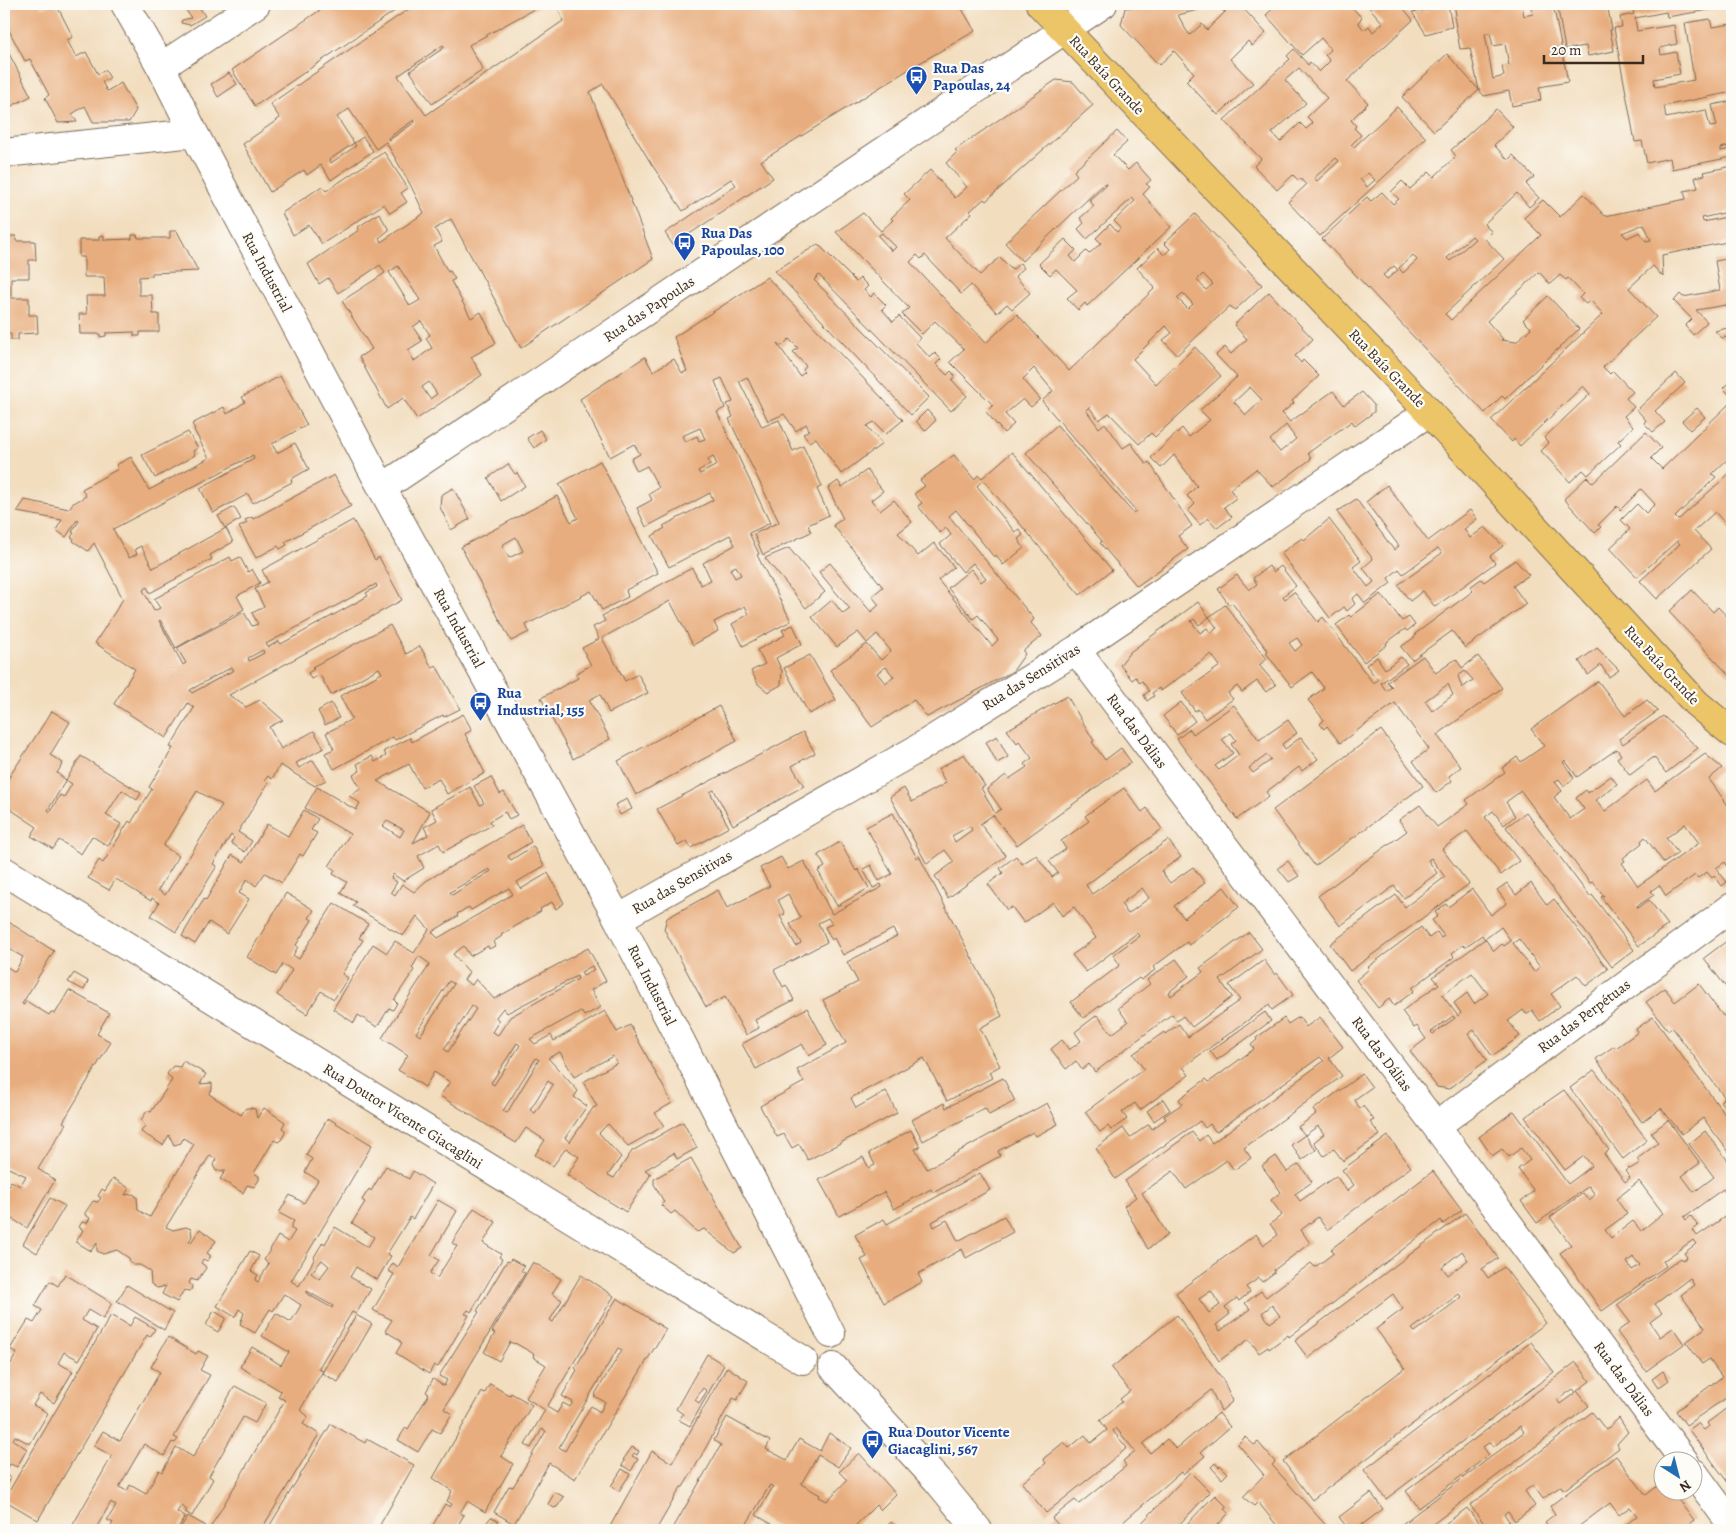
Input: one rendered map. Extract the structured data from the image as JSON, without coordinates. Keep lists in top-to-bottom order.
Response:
{
  "streets": {
    "main road": ["Rua Baía Grande"],
    "street": [
      "Rua Industrial",
      "Rua das Papoulas",
      "Rua das Sensitivas",
      "Rua das Dálias",
      "Rua das Perpétuas",
      "Rua Doutor Vicente Giacaglini"
    ]
  },
  "crossings": [
    ["Rua Baía Grande", "Rua das Papoulas"],
    ["Rua Baía Grande", "Rua das Sensitivas"],
    ["Rua Industrial", "Rua das Papoulas"],
    ["Rua Industrial", "Rua das Sensitivas"],
    ["Rua Industrial", "Rua Doutor Vicente Giacaglini"],
    ["Rua das Sensitivas", "Rua das Dálias"],
    ["Rua das Dálias", "Rua das Perpétuas"]
  ],
  "places": {
    "bus stop": [
      "Rua Das Papoulas, 24",
      "Rua Das Papoulas, 100",
      "Rua Industrial, 155",
      "Rua Doutor Vicente Giacaglini, 567"
    ]
  },
  "scale_bar": "20 m",
  "north": "bottom right"
}
